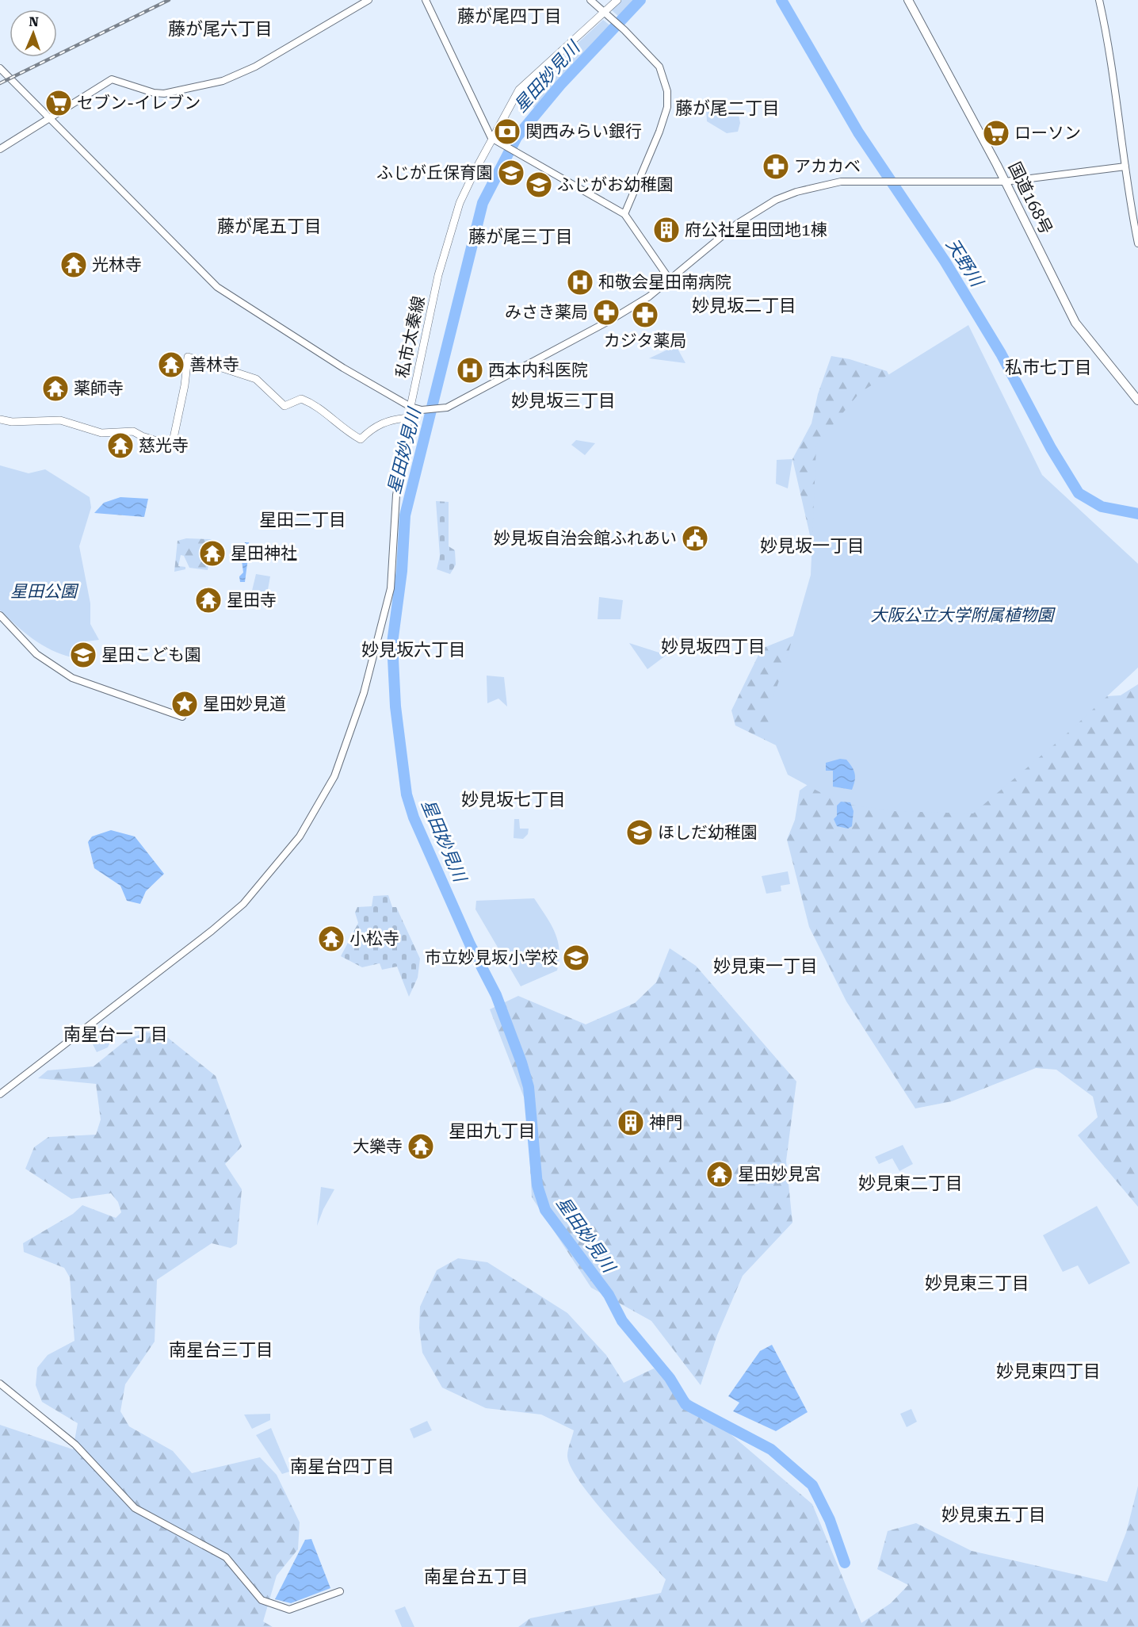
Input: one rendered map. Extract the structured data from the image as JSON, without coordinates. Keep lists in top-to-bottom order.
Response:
{
  "streets": {
    "highway": ["国道168号"],
    "main road": ["私市太秦線"]
  },
  "districts": [
    "藤が尾四丁目",
    "藤が尾六丁目",
    "藤が尾二丁目",
    "藤が尾五丁目",
    "藤が尾三丁目",
    "妙見坂二丁目",
    "私市七丁目",
    "妙見坂三丁目",
    "星田二丁目",
    "妙見坂一丁目",
    "妙見坂四丁目",
    "妙見坂六丁目",
    "妙見坂七丁目",
    "妙見東一丁目",
    "南星台一丁目",
    "星田九丁目",
    "妙見東二丁目",
    "妙見東三丁目",
    "南星台三丁目",
    "妙見東四丁目",
    "南星台四丁目",
    "妙見東五丁目",
    "南星台五丁目"
  ],
  "water": ["星田妙見川", "天野川"],
  "parks": ["星田公園", "大阪公立大学附属植物園"],
  "places": {
    "supermarket": ["セブン-イレブン", "ローソン"],
    "bank": ["関西みらい銀行"],
    "pharmacy": ["アカカベ", "みさき薬局", "カジタ薬局"],
    "school or university": [
      "ふじが丘保育園",
      "ふじがお幼稚園",
      "星田こども園",
      "ほしだ幼稚園",
      "市立妙見坂小学校"
    ],
    "building": ["府公社星田団地1棟", "神門"],
    "temple": [
      "光林寺",
      "善林寺",
      "薬師寺",
      "慈光寺",
      "星田神社",
      "星田寺",
      "小松寺",
      "大樂寺",
      "星田妙見宮"
    ],
    "hospital": ["和敬会星田南病院", "西本内科医院"],
    "public building": ["妙見坂自治会館ふれあい"],
    "place": ["星田妙見道"]
  },
  "north": "top"
}
